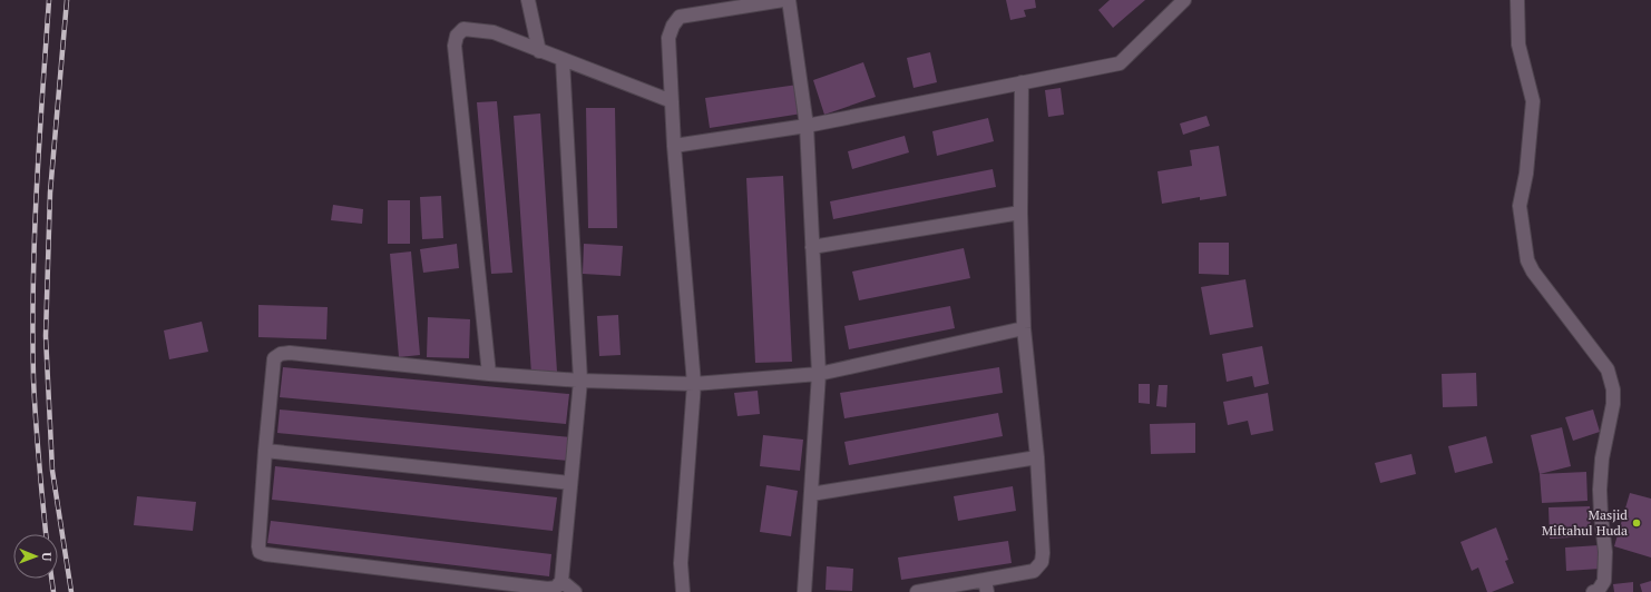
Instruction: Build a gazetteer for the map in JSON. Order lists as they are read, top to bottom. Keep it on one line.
{"places":["Masjid Miftahul Huda"],"north":"right"}
